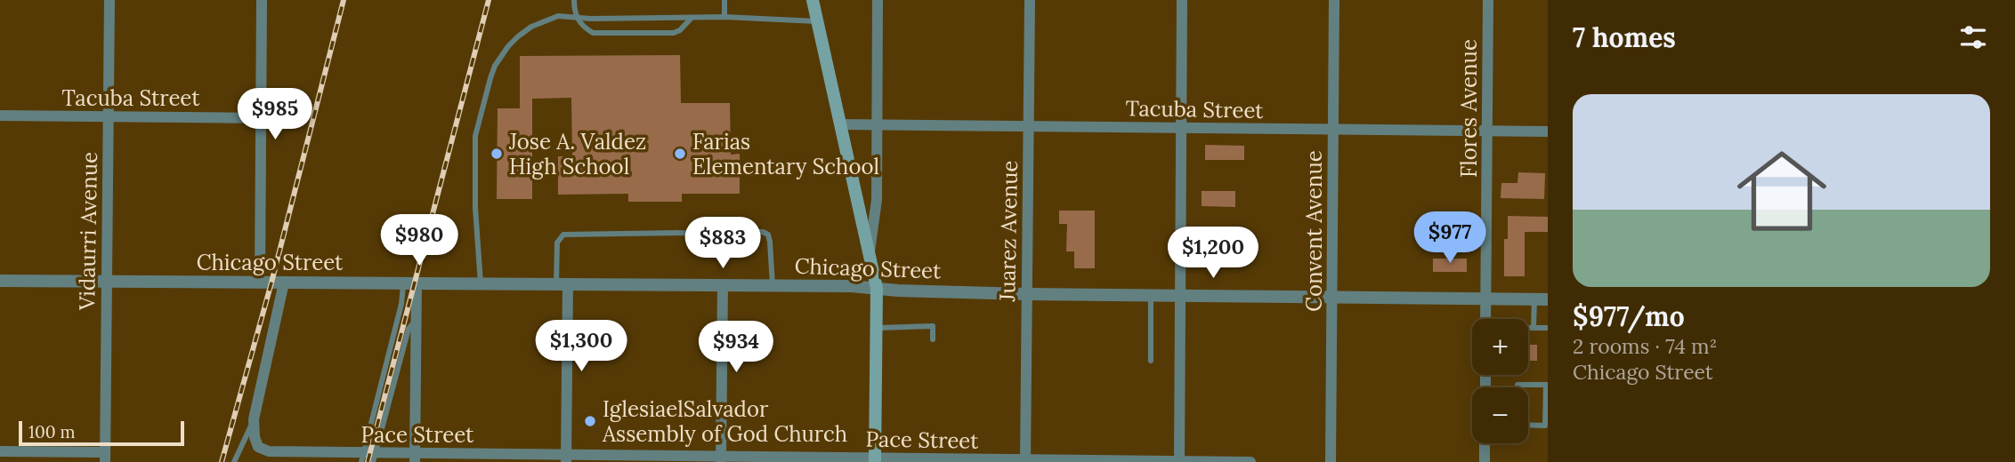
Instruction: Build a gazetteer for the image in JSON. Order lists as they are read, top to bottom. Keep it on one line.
{"streets":{"street":["Tacuba Street","Flores Avenue","Vidaurri Avenue","Juarez Avenue","Convent Avenue","Chicago Street","Pace Street"]},"crossings":[["Tacuba Street","Flores Avenue"],["Tacuba Street","Vidaurri Avenue"],["Tacuba Street","Juarez Avenue"],["Tacuba Street","Convent Avenue"],["Flores Avenue","Chicago Street"],["Vidaurri Avenue","Chicago Street"],["Juarez Avenue","Chicago Street"],["Juarez Avenue","Pace Street"],["Convent Avenue","Chicago Street"]],"places":["Jose A. Valdez High School","Farias Elementary School","IglesiaelSalvador Assembly of God Church"],"scale_bar":"100 m","page":{"heading":"7 homes","list":[{"name":"$977/mo","note":"2 rooms · 74 m² · Chicago Street"}],"price":["$985","$977","$980","$883","$1,200","$1,300","$934"],"map_buttons":["+","−"],"scale":"100 m"}}
